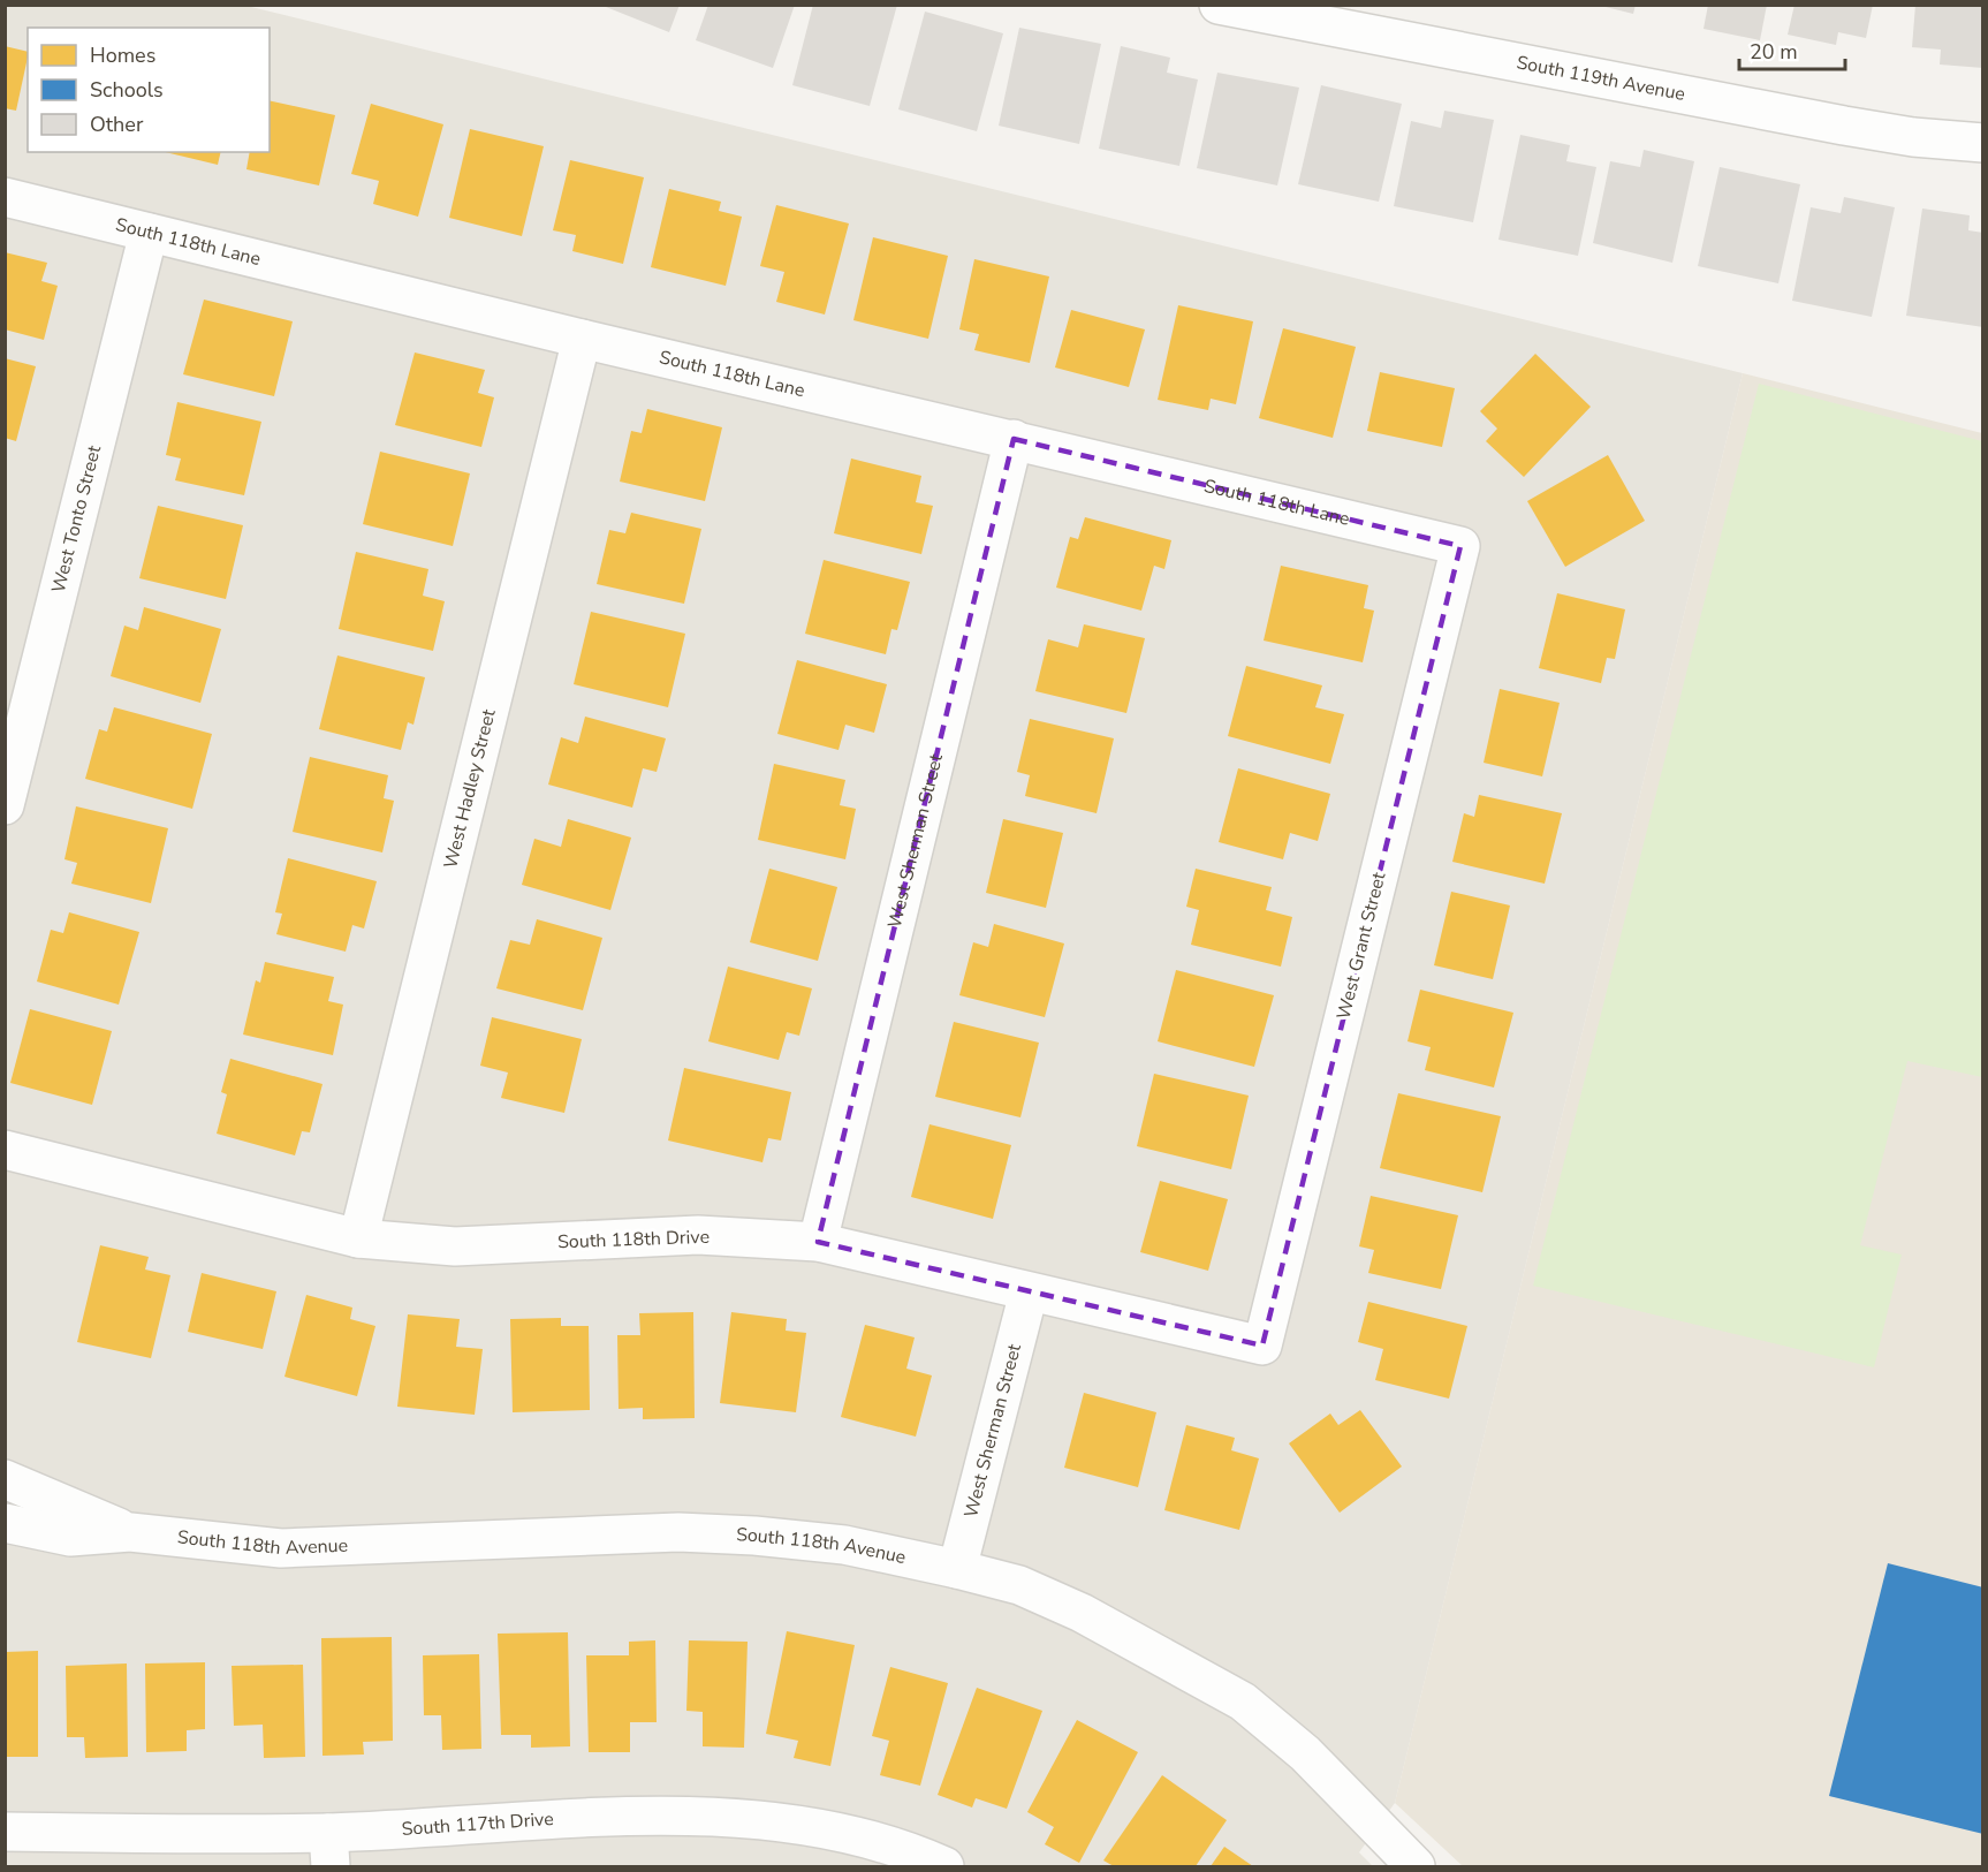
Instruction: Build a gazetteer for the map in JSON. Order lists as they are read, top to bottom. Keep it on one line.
{"streets":{"street":["South 119th Avenue","South 118th Lane","West Tonto Street","West Hadley Street","West Sherman Street","West Grant Street","South 118th Drive","South 118th Avenue","South 117th Drive"]},"crossings":[["South 118th Lane","West Tonto Street"],["South 118th Lane","West Hadley Street"],["South 118th Lane","West Sherman Street"],["South 118th Lane","West Grant Street"],["West Hadley Street","South 118th Drive"],["West Sherman Street","South 118th Drive"],["West Sherman Street","South 118th Avenue"],["West Grant Street","South 118th Drive"]],"legend":["Homes","Schools","Other"],"scale_bar":"20 m"}
